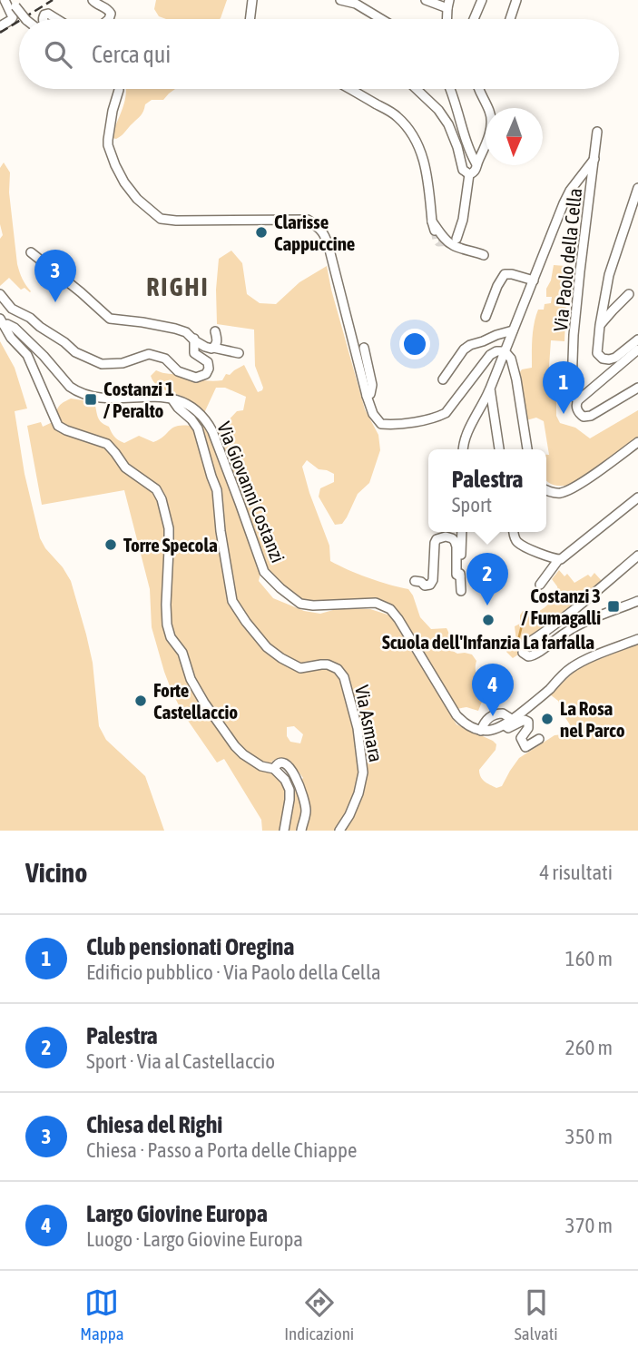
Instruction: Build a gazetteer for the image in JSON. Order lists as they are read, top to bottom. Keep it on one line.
{"streets":{"street":["Via Paolo della Cella","Via Giovanni Costanzi","Via Asmara"]},"crossings":[["Via Giovanni Costanzi","Via Asmara"]],"districts":["RIGHI"],"places":{"other":["Clarisse Cappuccine","Torre Specola","Scuola dell'Infanzia La farfalla","Forte Castellaccio","La Rosa nel Parco"],"transit":["Costanzi 1 / Peralto","Costanzi 3 / Fumagalli"]},"north":"bottom","page":{"search":"Cerca qui","pins":["3","1","2","4"],"popup":["Palestra","Sport"],"heading":["Vicino","4 risultati"],"list":[{"mark":"1","name":"Club pensionati Oregina","note":"Edificio pubblico · Via Paolo della Cella","value":"160 m"},{"mark":"2","name":"Palestra","note":"Sport · Via al Castellaccio","value":"260 m"},{"mark":"3","name":"Chiesa del Righi","note":"Chiesa · Passo a Porta delle Chiappe","value":"350 m"},{"mark":"4","name":"Largo Giovine Europa","note":"Luogo · Largo Giovine Europa","value":"370 m"}],"nav":["Mappa","Indicazioni","Salvati"]}}
